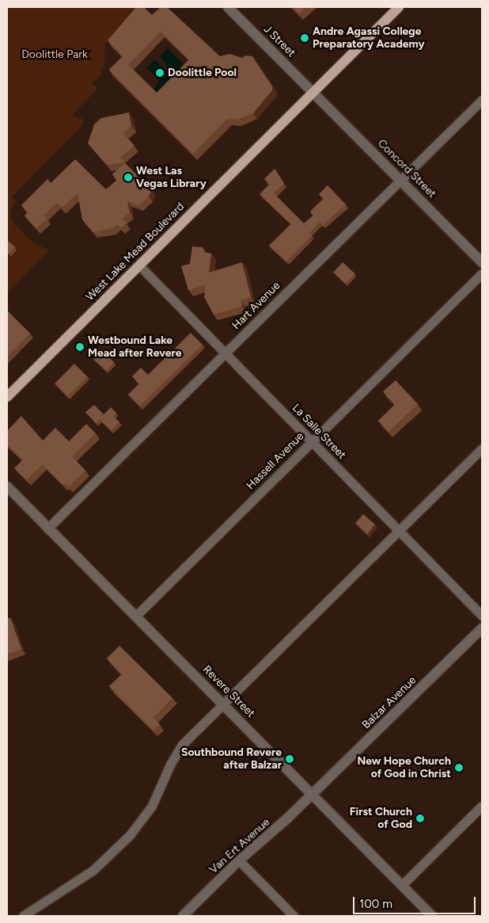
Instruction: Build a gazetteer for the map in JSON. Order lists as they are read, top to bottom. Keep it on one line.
{"streets":{"main road":["West Lake Mead Boulevard"],"street":["J Street","Concord Street","Hart Avenue","La Salle Street","Hassell Avenue","Revere Street","Balzar Avenue","Van Ert Avenue"]},"crossings":[["J Street","Concord Street"],["J Street","West Lake Mead Boulevard"],["Concord Street","West Lake Mead Boulevard"],["Concord Street","Hart Avenue"],["West Lake Mead Boulevard","La Salle Street"],["Hart Avenue","La Salle Street"],["Hart Avenue","Revere Street"],["La Salle Street","Hassell Avenue"],["Hassell Avenue","Revere Street"],["Revere Street","Balzar Avenue"],["Revere Street","Van Ert Avenue"],["Balzar Avenue","Van Ert Avenue"]],"parks":["Doolittle Park"],"places":["Andre Agassi College Preparatory Academy","Doolittle Pool","West Las Vegas Library","Westbound Lake Mead after Revere","Southbound Revere after Balzar","New Hope Church of God in Christ","First Church of God"],"scale_bar":"100 m"}
